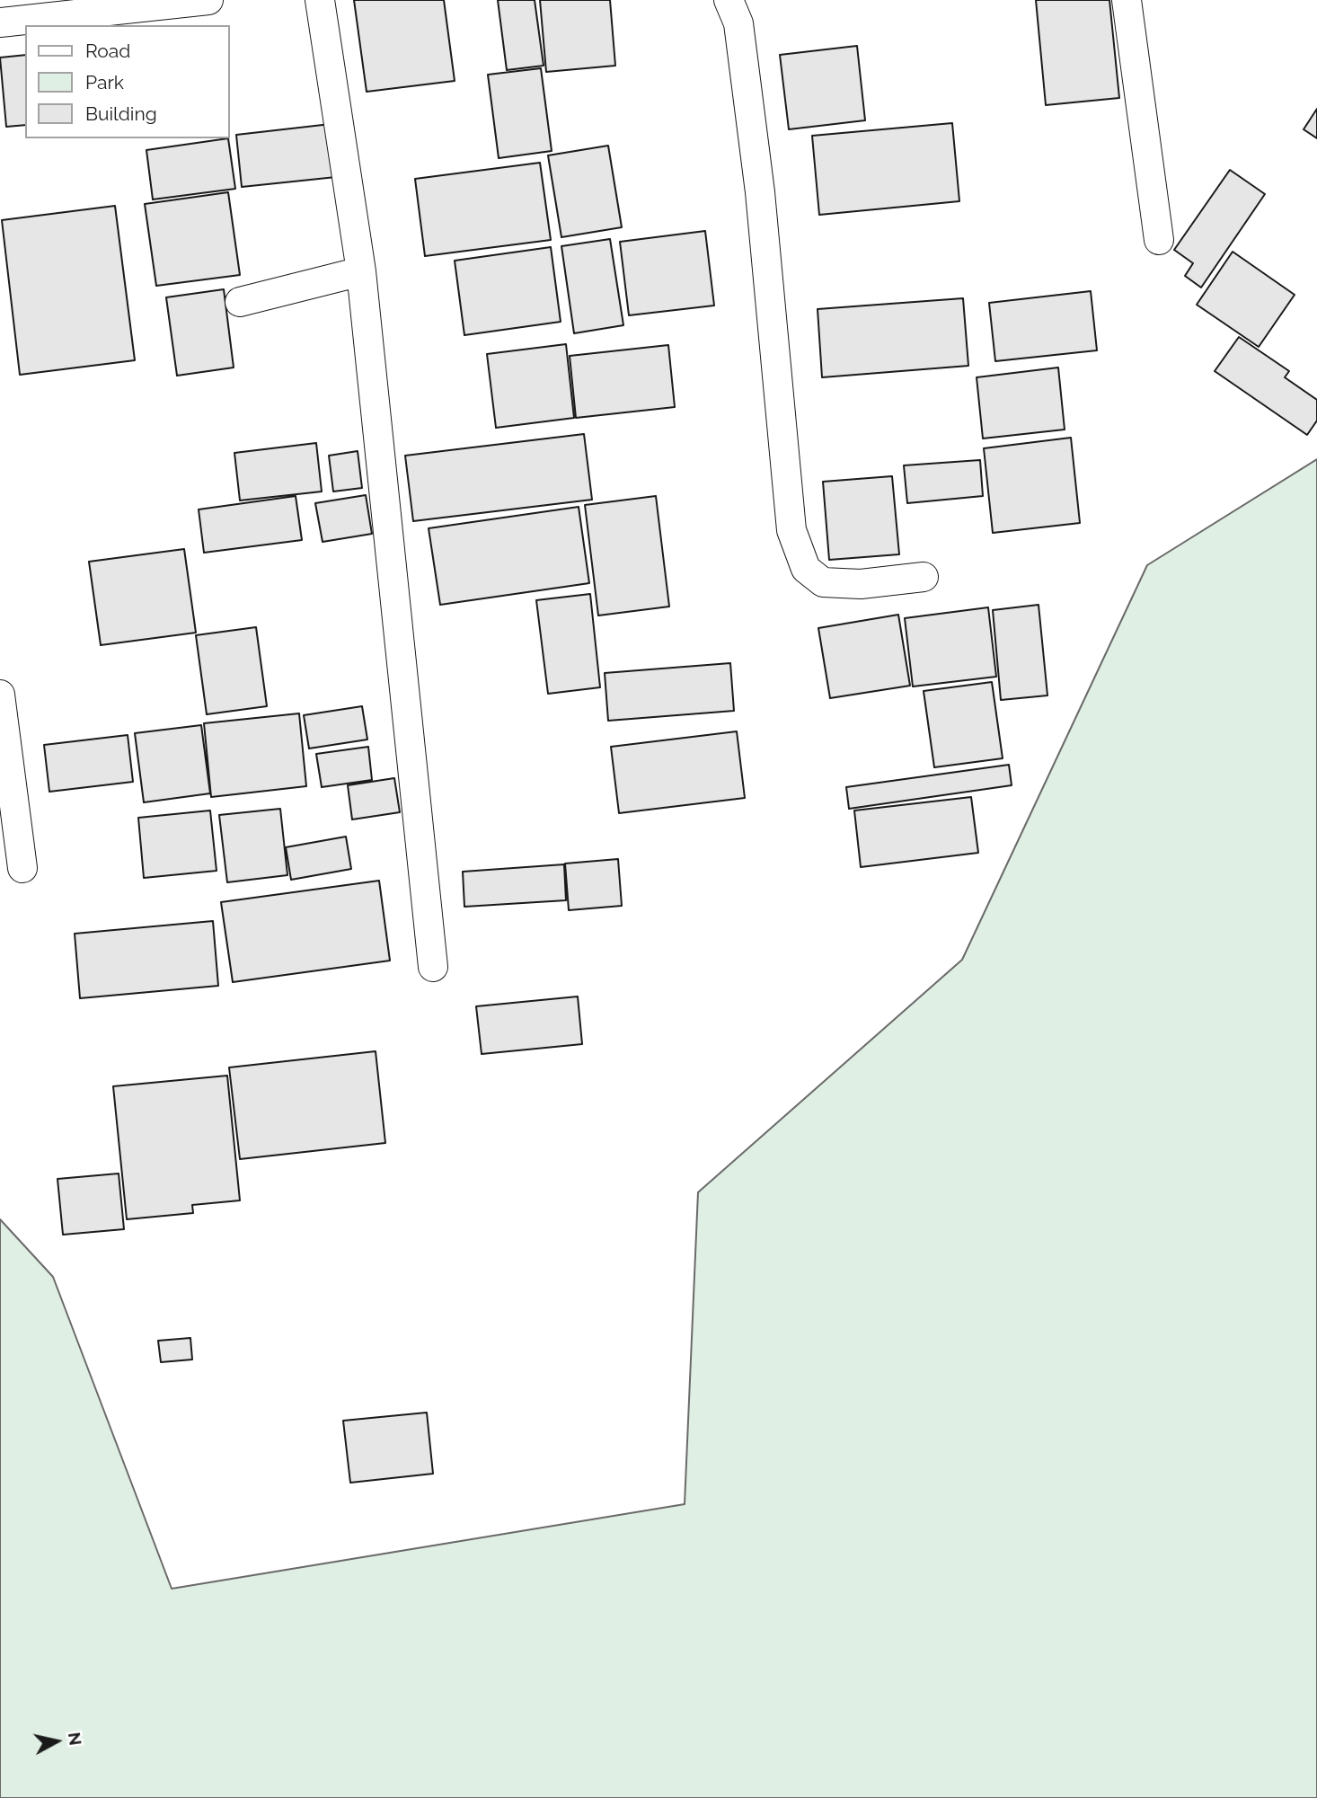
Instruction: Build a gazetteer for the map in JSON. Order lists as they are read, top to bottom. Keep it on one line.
{"legend":["Road","Park","Building"],"north":"right"}
